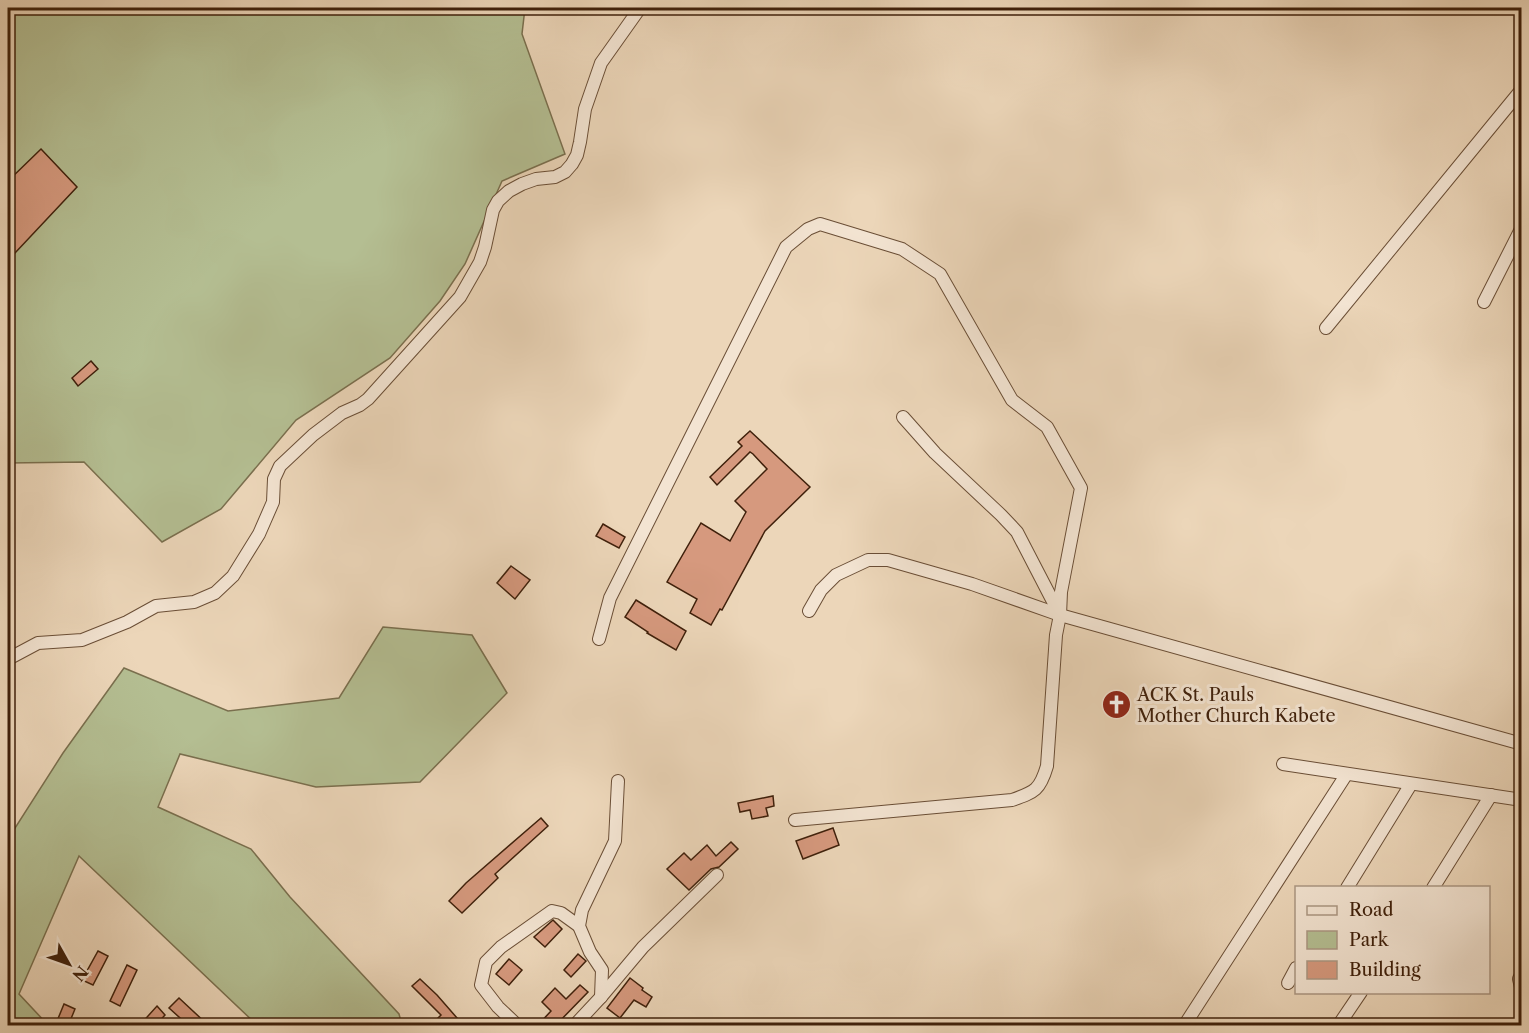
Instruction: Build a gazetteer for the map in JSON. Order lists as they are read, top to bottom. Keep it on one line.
{"places":{"church":["ACK St. Pauls Mother Church Kabete"]},"legend":["Road","Park","Building"],"north":"bottom right"}
